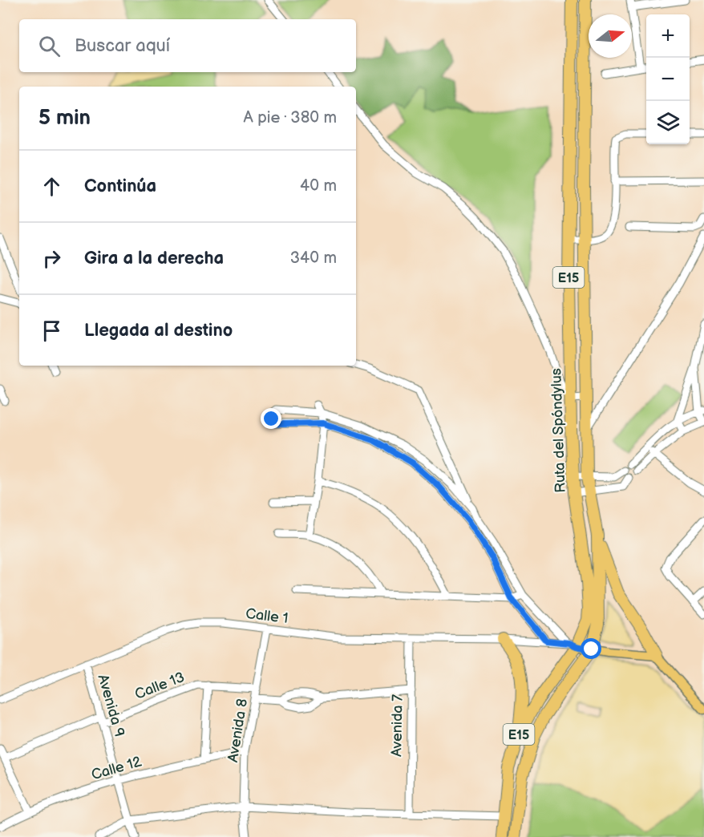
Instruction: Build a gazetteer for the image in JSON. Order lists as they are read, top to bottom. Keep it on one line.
{"streets":{"highway":["E15","Ruta del Spóndylus"],"street":["Calle 1","Calle 13","Avenida 9","Avenida 7","Avenida 8","Calle 12"]},"crossings":[["Ruta del Spóndylus","Calle 1"],["Calle 1","Avenida 9"],["Calle 1","Avenida 7"],["Calle 1","Avenida 8"],["Calle 13","Avenida 9"],["Calle 13","Avenida 8"],["Avenida 9","Calle 12"],["Avenida 8","Calle 12"]],"north":"right","page":{"map_buttons":["+","−"],"search":"Buscar aquí","heading":["5 min","A pie · 380 m"],"list":[["Continúa","40 m"],["Gira a la derecha","340 m"],"Llegada al destino"]}}
